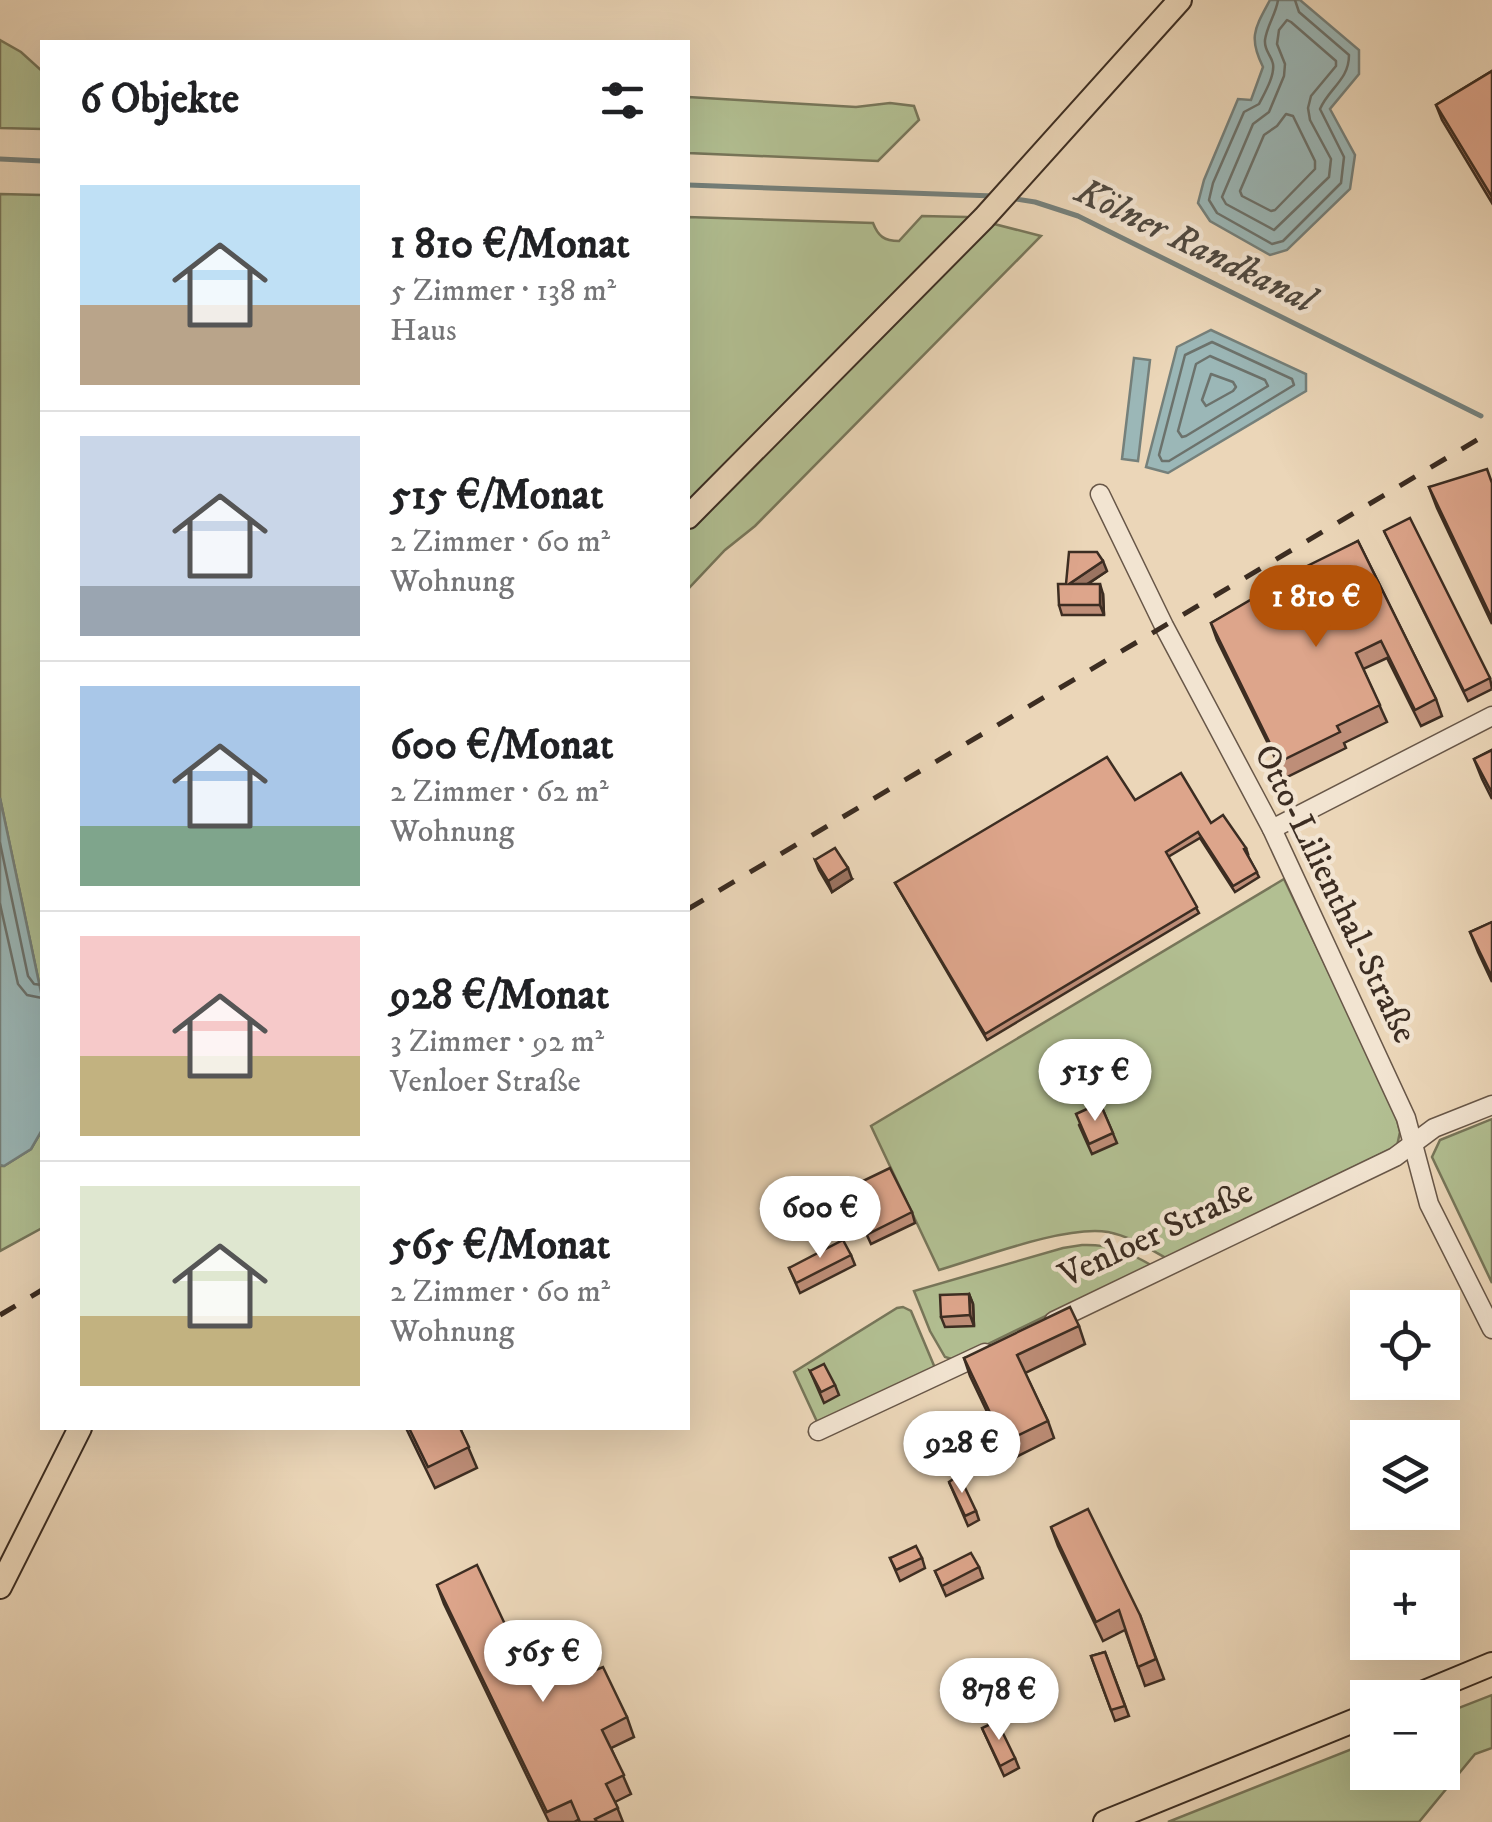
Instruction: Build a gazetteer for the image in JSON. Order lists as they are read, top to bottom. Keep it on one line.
{"streets":{"street":["Otto-Lilienthal-Straße","Venloer Straße"]},"crossings":[["Otto-Lilienthal-Straße","Venloer Straße"]],"water":["Kölner Randkanal"],"page":{"heading":"6 Objekte","list":[{"name":"1 810 €/Monat","note":"5 Zimmer · 138 m² · Haus"},{"name":"515 €/Monat","note":"2 Zimmer · 60 m² · Wohnung"},{"name":"600 €/Monat","note":"2 Zimmer · 62 m² · Wohnung"},{"name":"928 €/Monat","note":"3 Zimmer · 92 m² · Venloer Straße"},{"name":"565 €/Monat","note":"2 Zimmer · 60 m² · Wohnung"}],"price":["1 810 €","515 €","600 €","928 €","565 €","878 €"],"map_buttons":["+","−"]}}
